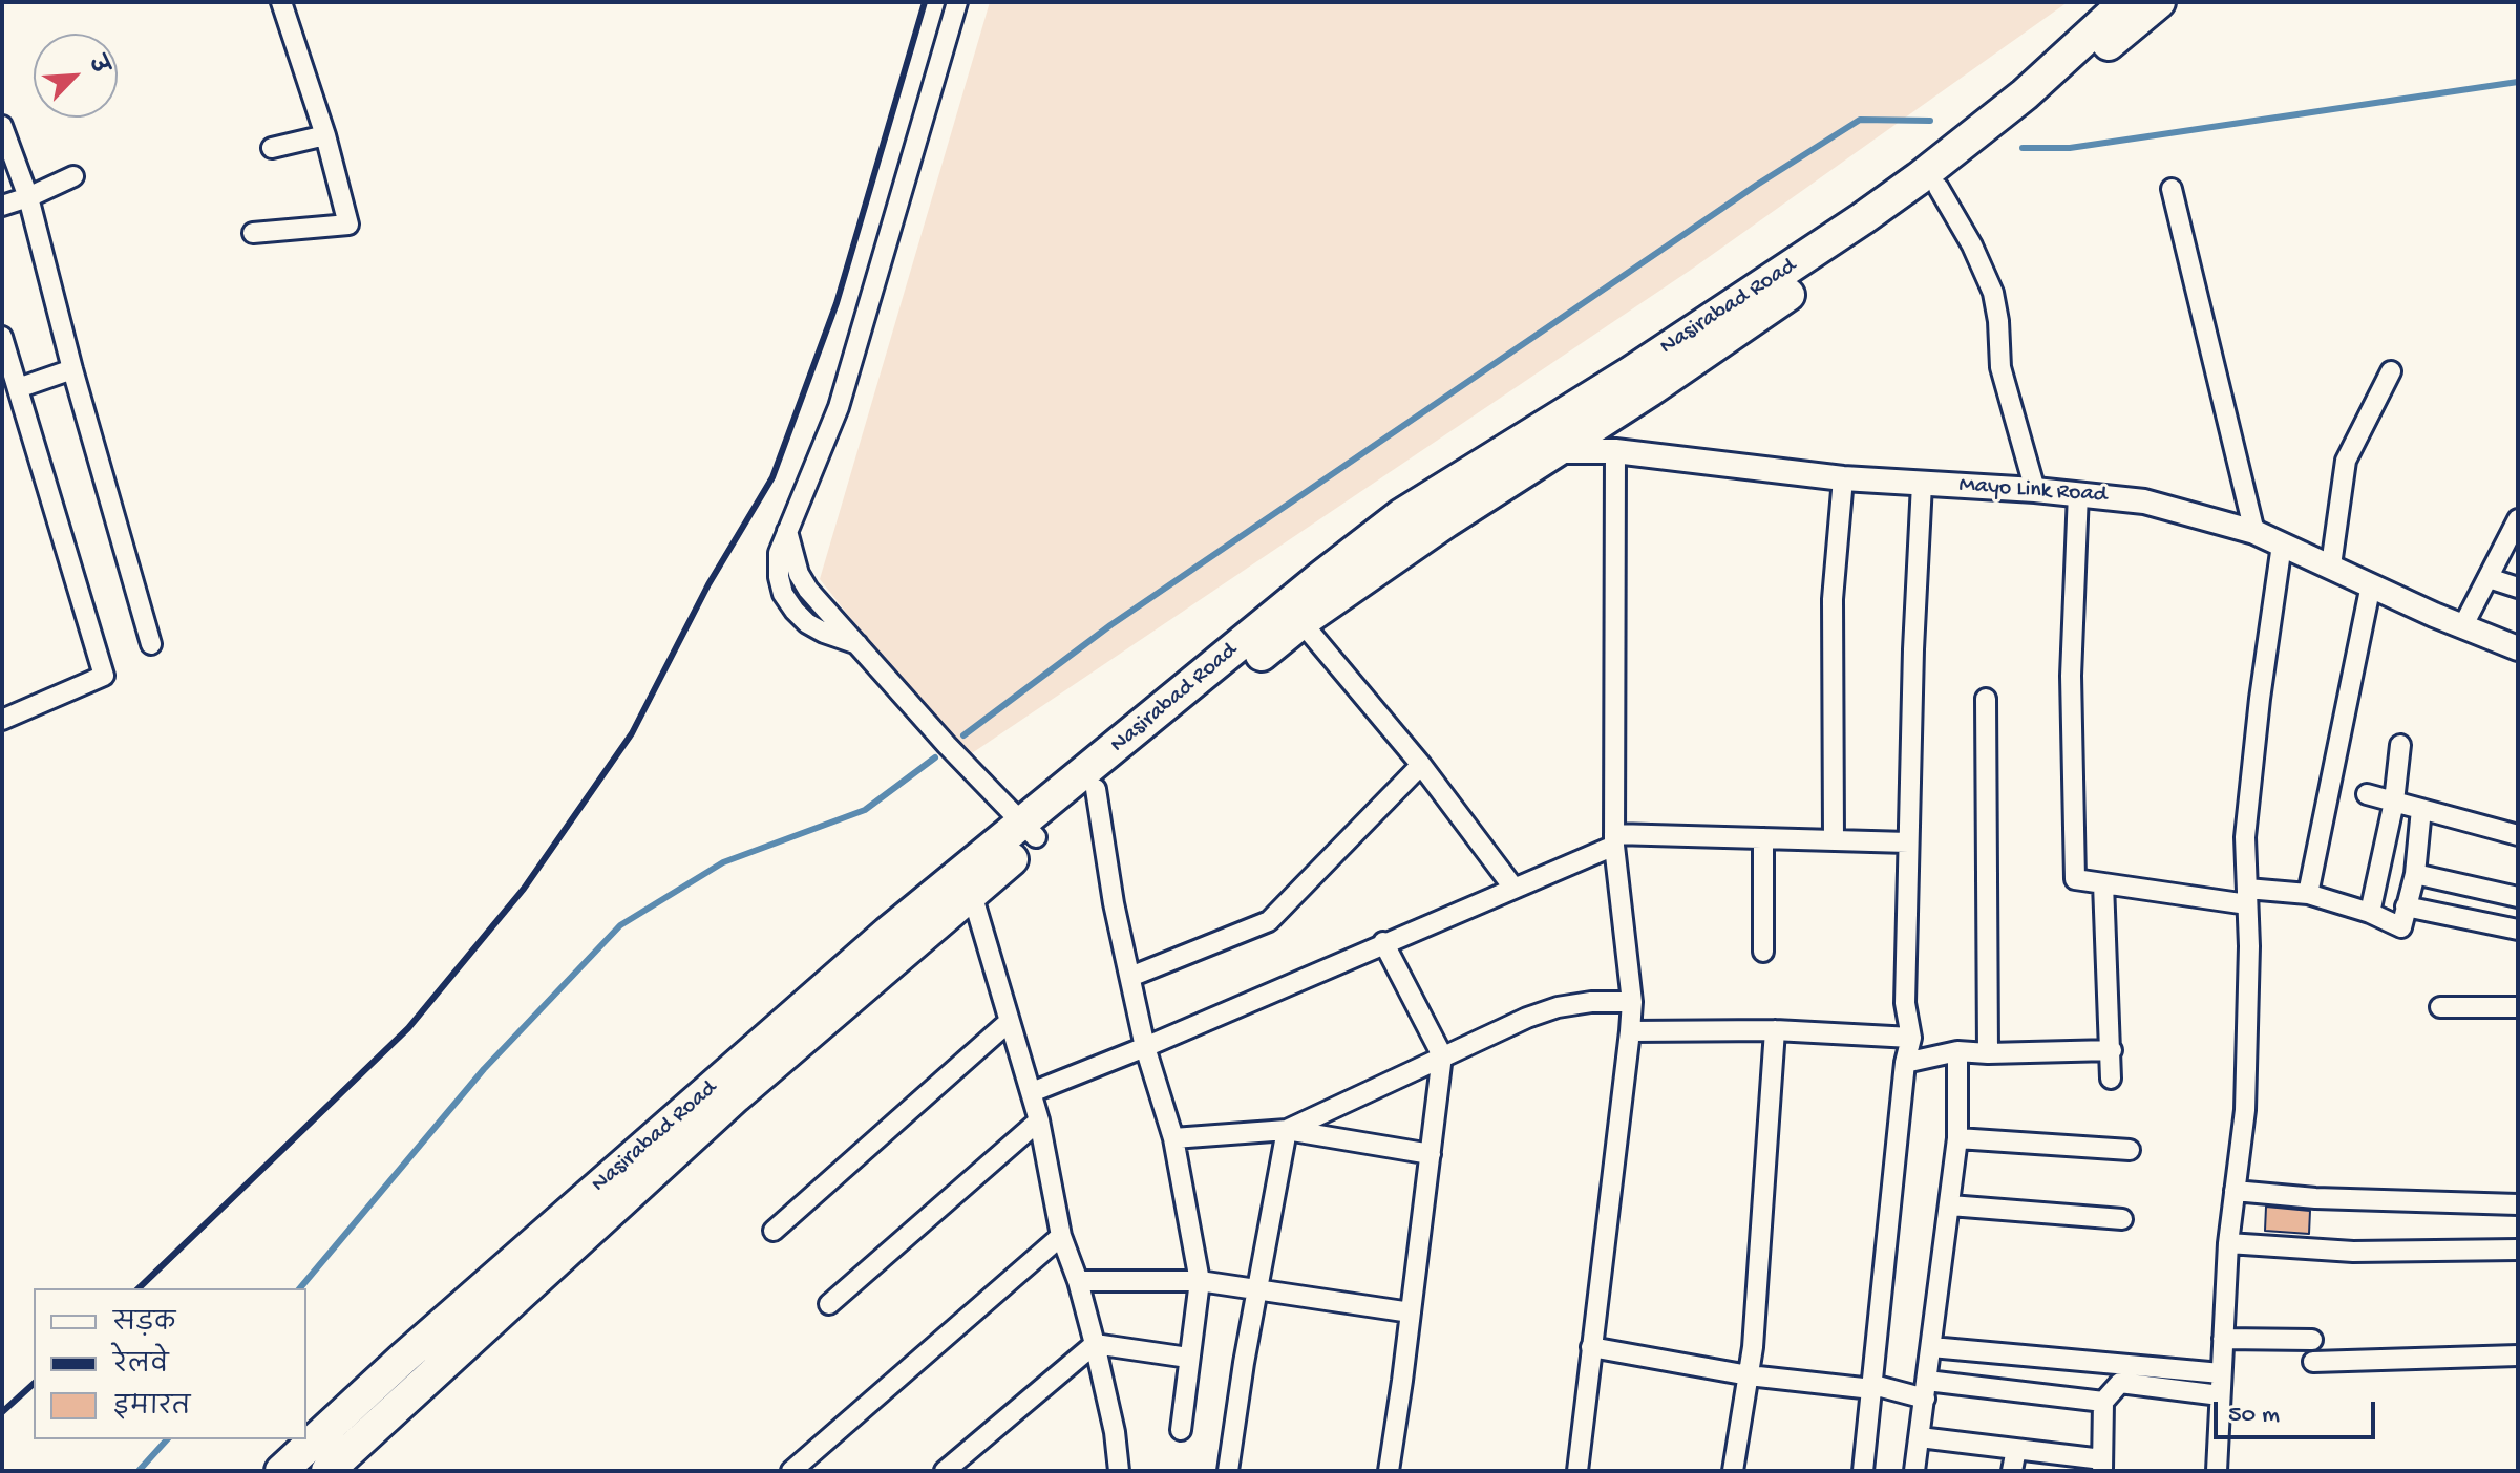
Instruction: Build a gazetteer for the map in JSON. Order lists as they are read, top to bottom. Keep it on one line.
{"streets":{"highway":["Nasirabad Road"],"street":["Mayo Link Road"]},"crossings":[["Nasirabad Road","Mayo Link Road"]],"legend":["सड़क","रेलवे","इमारत"],"scale_bar":"50 m","north":"top right"}
